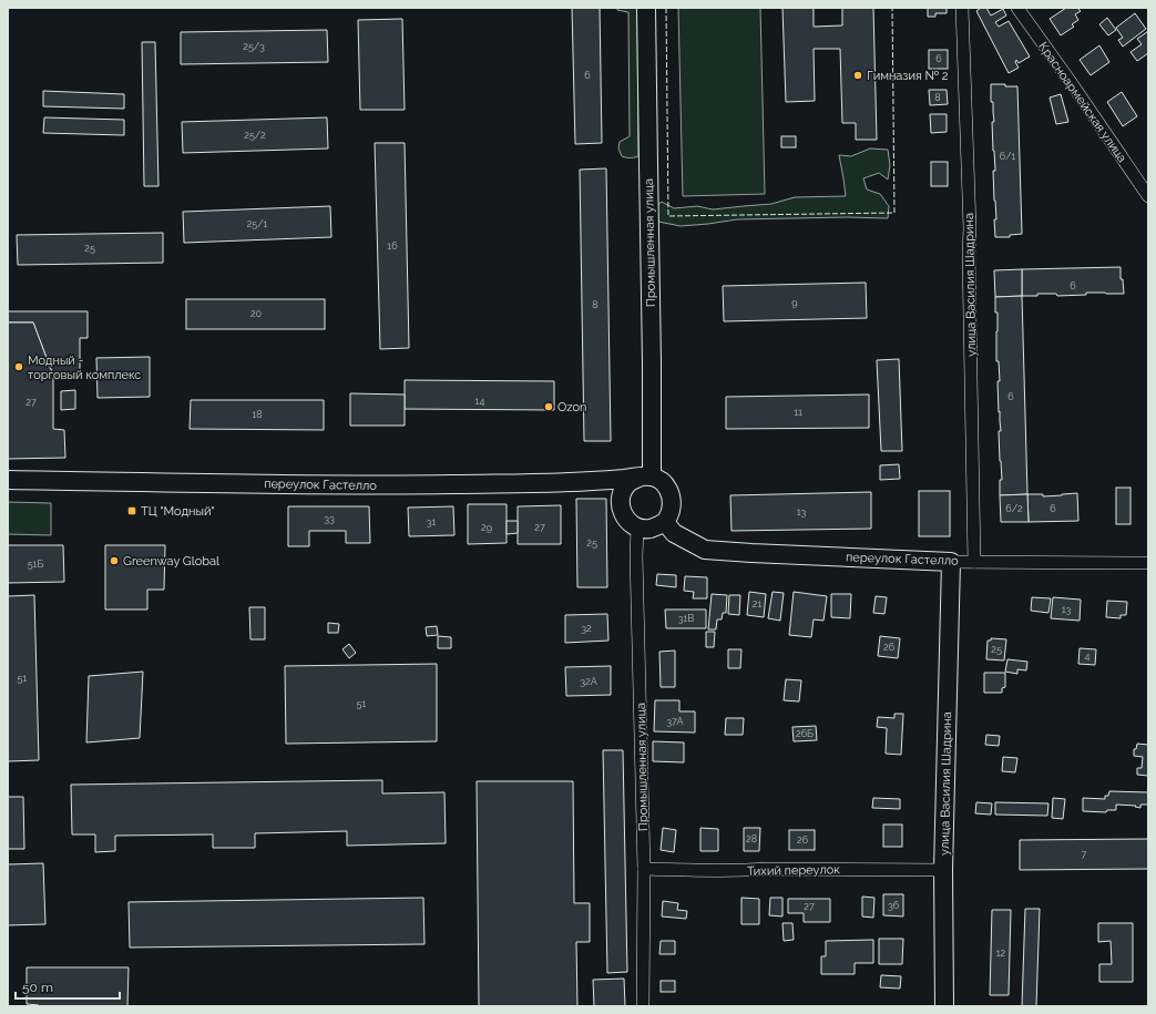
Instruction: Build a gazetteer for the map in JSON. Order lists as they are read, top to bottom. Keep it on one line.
{"streets":{"street":["Красноармейская улица","Промышленная улица","улица Василия Шадрина","переулок Гастелло","Тихий переулок"]},"crossings":[["Промышленная улица","переулок Гастелло"],["Промышленная улица","Тихий переулок"],["улица Василия Шадрина","переулок Гастелло"],["улица Василия Шадрина","Тихий переулок"]],"places":{"other":["Гимназия № 2","Модный - торговый комплекс","Ozon","Greenway Global"],"transit":["ТЦ \"Модный\""]},"house_numbers":["25/3","6","6","8","25/2","6/1","25/1","16","25","6","9","8","20","6","14","27","11","18","6/2","6","13","33","31","29","27","25","51Б","21","13","31В","32","26","25","4","51","32А","51","37А","26Б","28","26","7","36","27","12"],"scale_bar":"50 m"}
